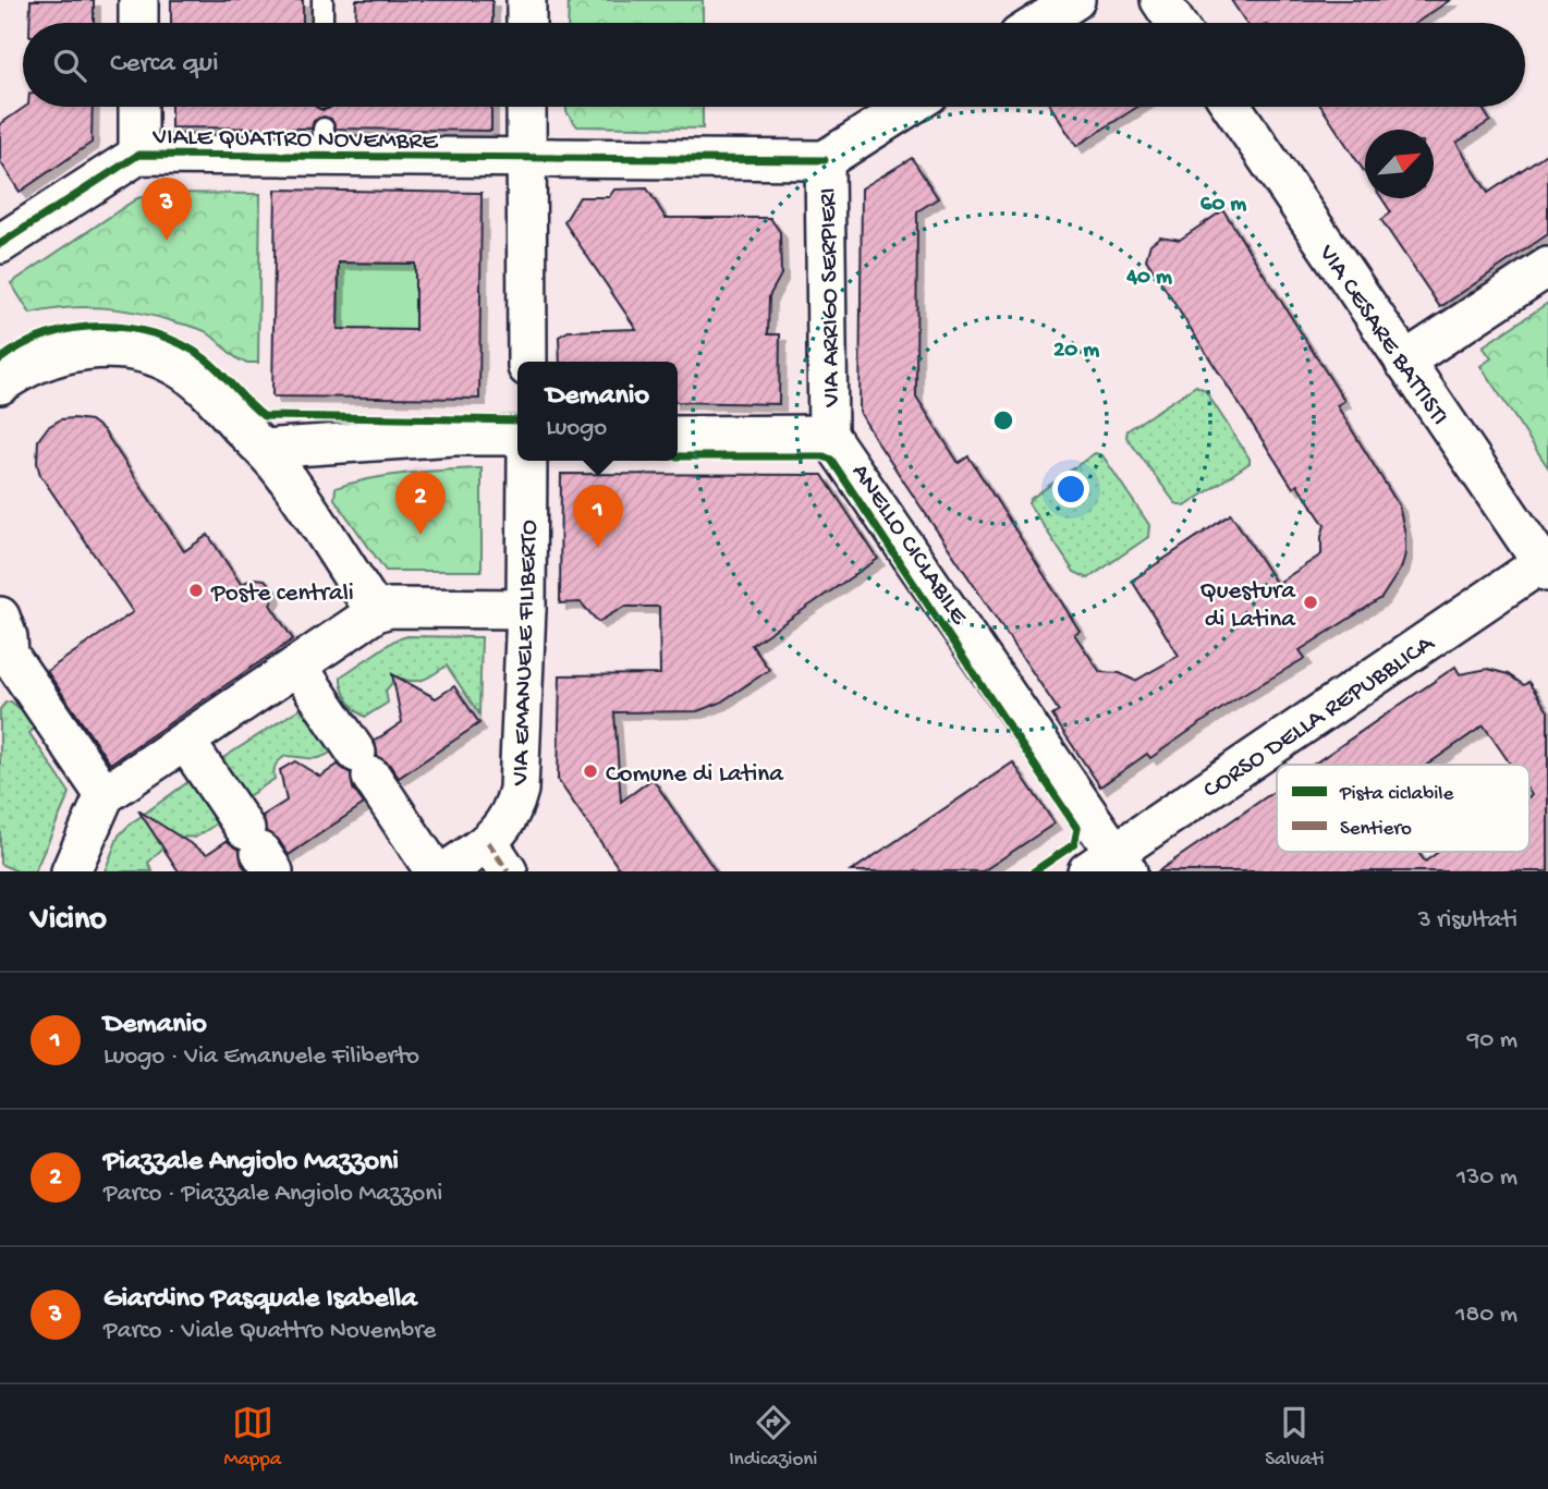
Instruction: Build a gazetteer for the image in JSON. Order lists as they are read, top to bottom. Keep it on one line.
{"streets":{"street":["VIALE QUATTRO NOVEMBRE","VIA ARRIGO SERPIERI","VIA CESARE BATTISTI","VIA EMANUELE FILIBERTO","CORSO DELLA REPUBBLICA"],"cycle path":["ANELLO CICLABILE"]},"crossings":[["VIALE QUATTRO NOVEMBRE","VIA ARRIGO SERPIERI"],["VIA CESARE BATTISTI","CORSO DELLA REPUBBLICA"]],"places":["Poste centrali","Questura di Latina","Comune di Latina"],"legend":["Pista ciclabile","Sentiero"],"north":"top right","page":{"search":"Cerca qui","pins":["3","2","1"],"popup":["Demanio","Luogo"],"heading":["Vicino","3 risultati"],"list":[{"mark":"1","name":"Demanio","note":"Luogo · Via Emanuele Filiberto","value":"90 m"},{"mark":"2","name":"Piazzale Angiolo Mazzoni","note":"Parco · Piazzale Angiolo Mazzoni","value":"130 m"},{"mark":"3","name":"Giardino Pasquale Isabella","note":"Parco · Viale Quattro Novembre","value":"180 m"}],"nav":["Mappa","Indicazioni","Salvati"]},"rings":["60 m","40 m","20 m"]}
